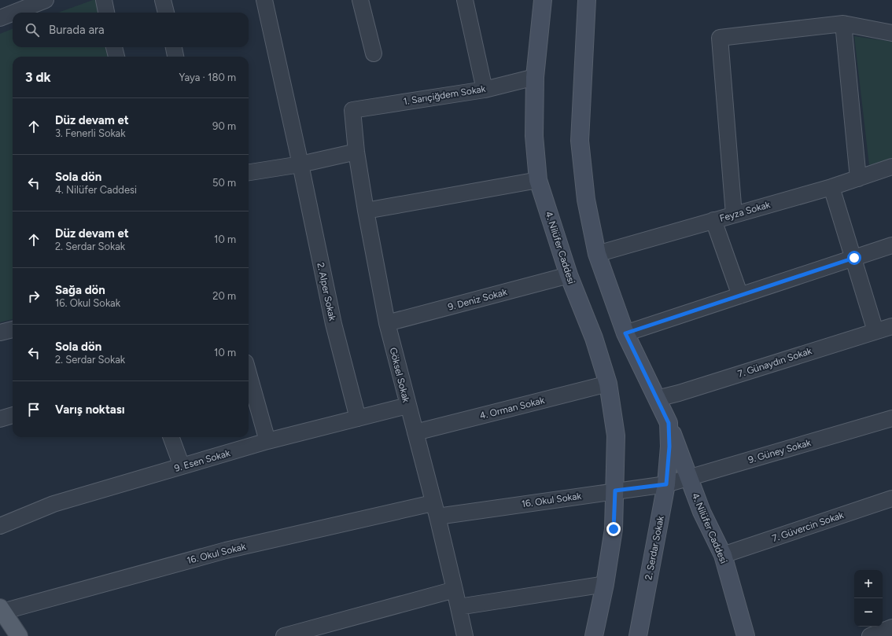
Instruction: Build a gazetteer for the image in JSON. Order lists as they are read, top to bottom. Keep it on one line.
{"streets":{"main road":["4. Nilüfer Caddesi","2. Serdar Sokak"],"street":["1. Sarıçiğdem Sokak","Feyza Sokak","2. Alper Sokak","9. Deniz Sokak","7. Günaydın Sokak","Göksel Sokak","4. Orman Sokak","9. Güney Sokak","9. Esen Sokak","16. Okul Sokak","7. Güvercin Sokak"]},"crossings":[["1. Sarıçiğdem Sokak","4. Nilüfer Caddesi"],["1. Sarıçiğdem Sokak","Göksel Sokak"],["Feyza Sokak","4. Nilüfer Caddesi"],["4. Nilüfer Caddesi","9. Deniz Sokak"],["4. Nilüfer Caddesi","7. Günaydın Sokak"],["4. Nilüfer Caddesi","4. Orman Sokak"],["4. Nilüfer Caddesi","9. Güney Sokak"],["4. Nilüfer Caddesi","16. Okul Sokak"],["4. Nilüfer Caddesi","7. Güvercin Sokak"],["4. Nilüfer Caddesi","2. Serdar Sokak"],["2. Alper Sokak","9. Esen Sokak"],["9. Deniz Sokak","Göksel Sokak"],["Göksel Sokak","4. Orman Sokak"],["Göksel Sokak","9. Esen Sokak"],["Göksel Sokak","16. Okul Sokak"],["9. Güney Sokak","16. Okul Sokak"],["9. Güney Sokak","2. Serdar Sokak"],["16. Okul Sokak","2. Serdar Sokak"]],"page":{"search":"Burada ara","heading":["3 dk","Yaya · 180 m"],"list":[["Düz devam et","3. Fenerli Sokak","90 m"],["Sola dön","4. Nilüfer Caddesi","50 m"],["Düz devam et","2. Serdar Sokak","10 m"],["Sağa dön","16. Okul Sokak","20 m"],["Sola dön","2. Serdar Sokak","10 m"],"Varış noktası"],"map_buttons":["+","−"]}}
